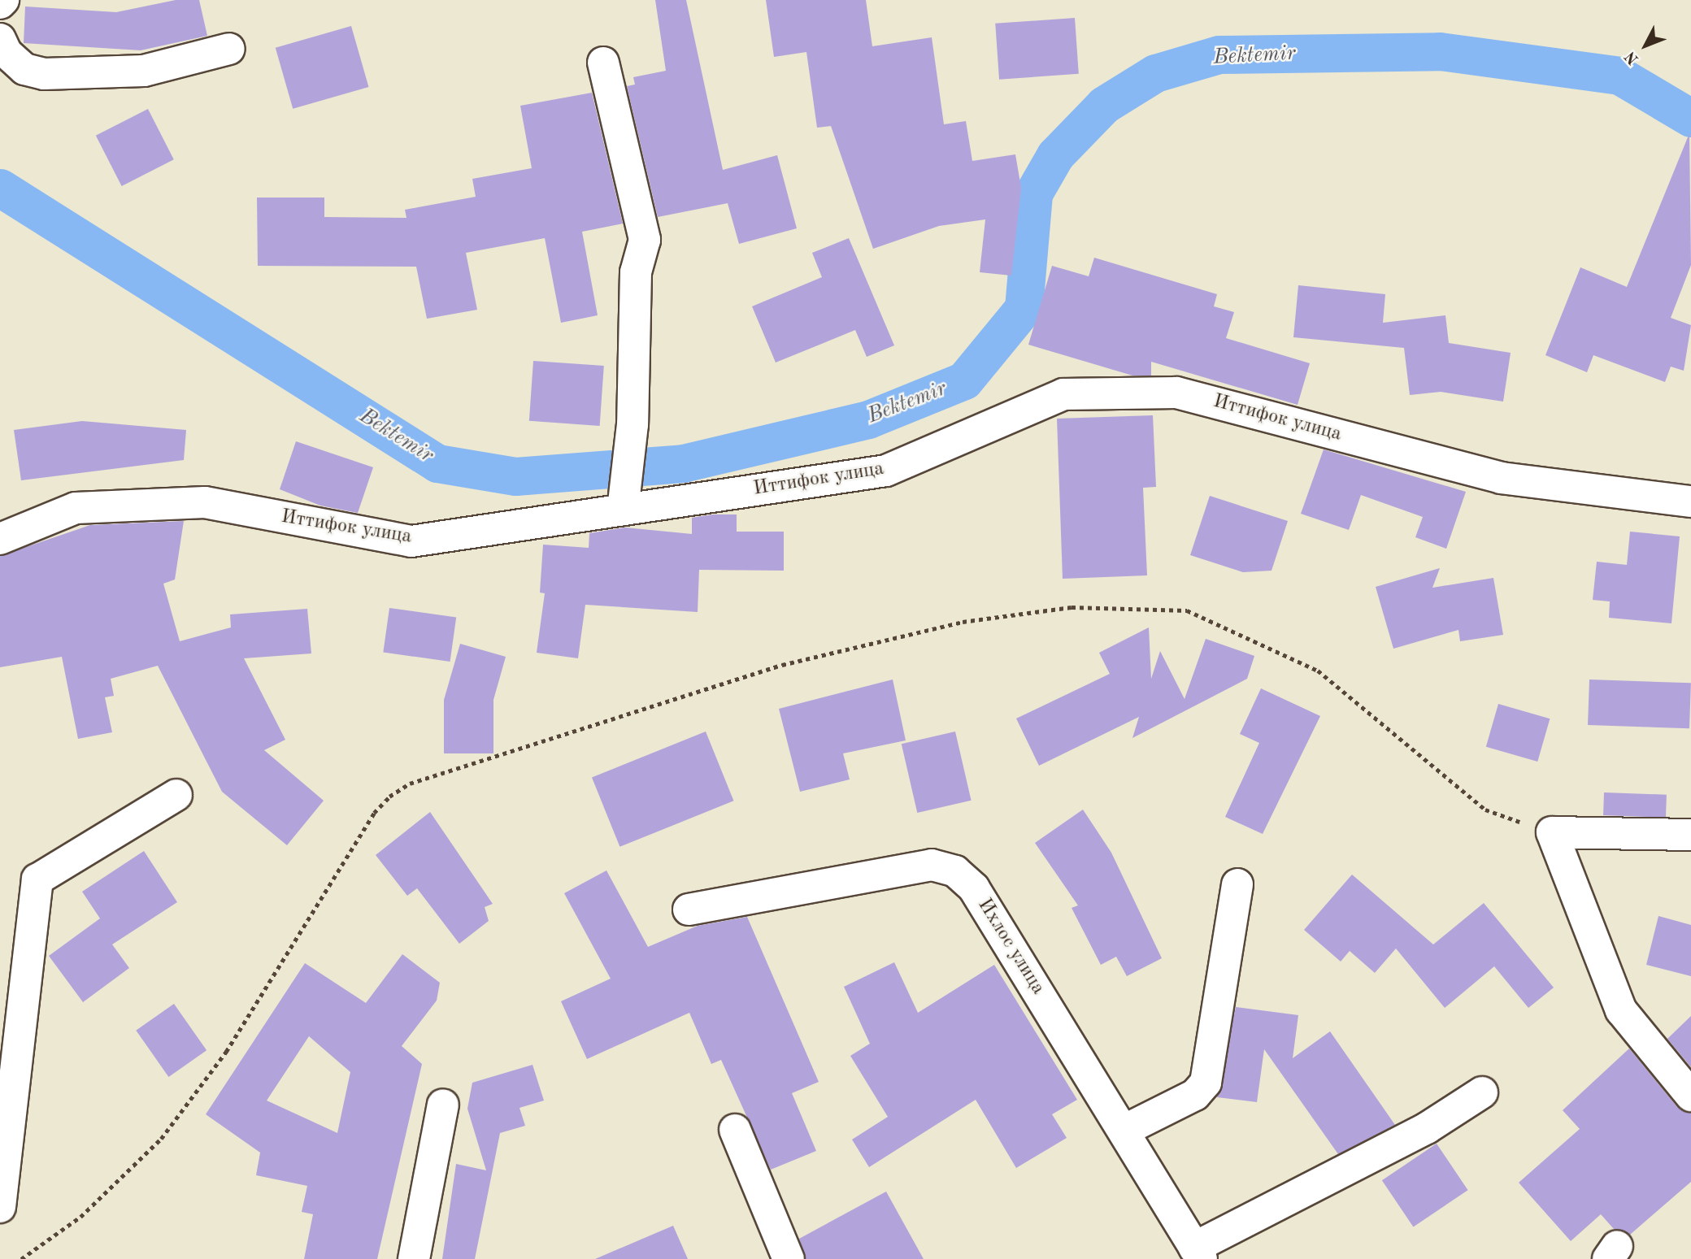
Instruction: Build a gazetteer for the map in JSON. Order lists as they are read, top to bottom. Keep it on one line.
{"streets":{"street":["Иттифок улица","Ихлос улица"]},"water":["Bektemir"],"north":"bottom left"}
